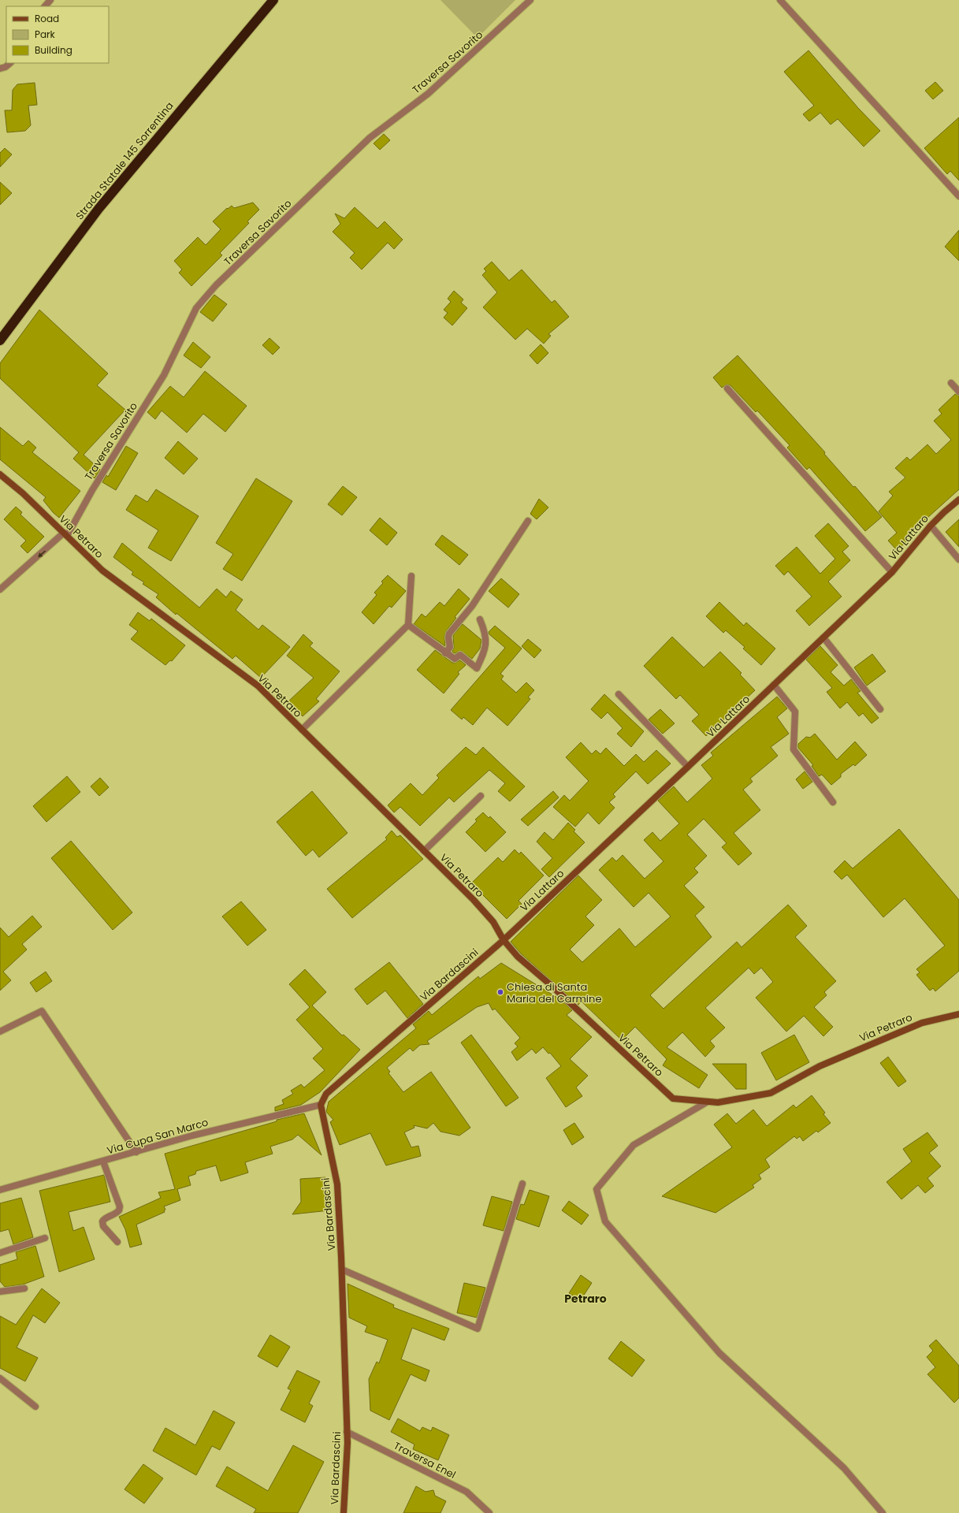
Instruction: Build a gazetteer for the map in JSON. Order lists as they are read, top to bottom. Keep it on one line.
{"streets":{"highway":["Strada Statale 145 Sorrentina"],"street":["Traversa Savorito","Via Petraro","Via Lattaro","Via Bardascini","Via Cupa San Marco","Traversa Enel"]},"crossings":[["Traversa Savorito","Via Petraro"],["Via Petraro","Via Lattaro"],["Via Petraro","Via Bardascini"],["Via Lattaro","Via Bardascini"],["Via Bardascini","Via Cupa San Marco"],["Via Bardascini","Traversa Enel"]],"districts":["Petraro"],"places":["Chiesa di Santa Maria del Carmine"],"legend":["Road","Park","Building"]}
